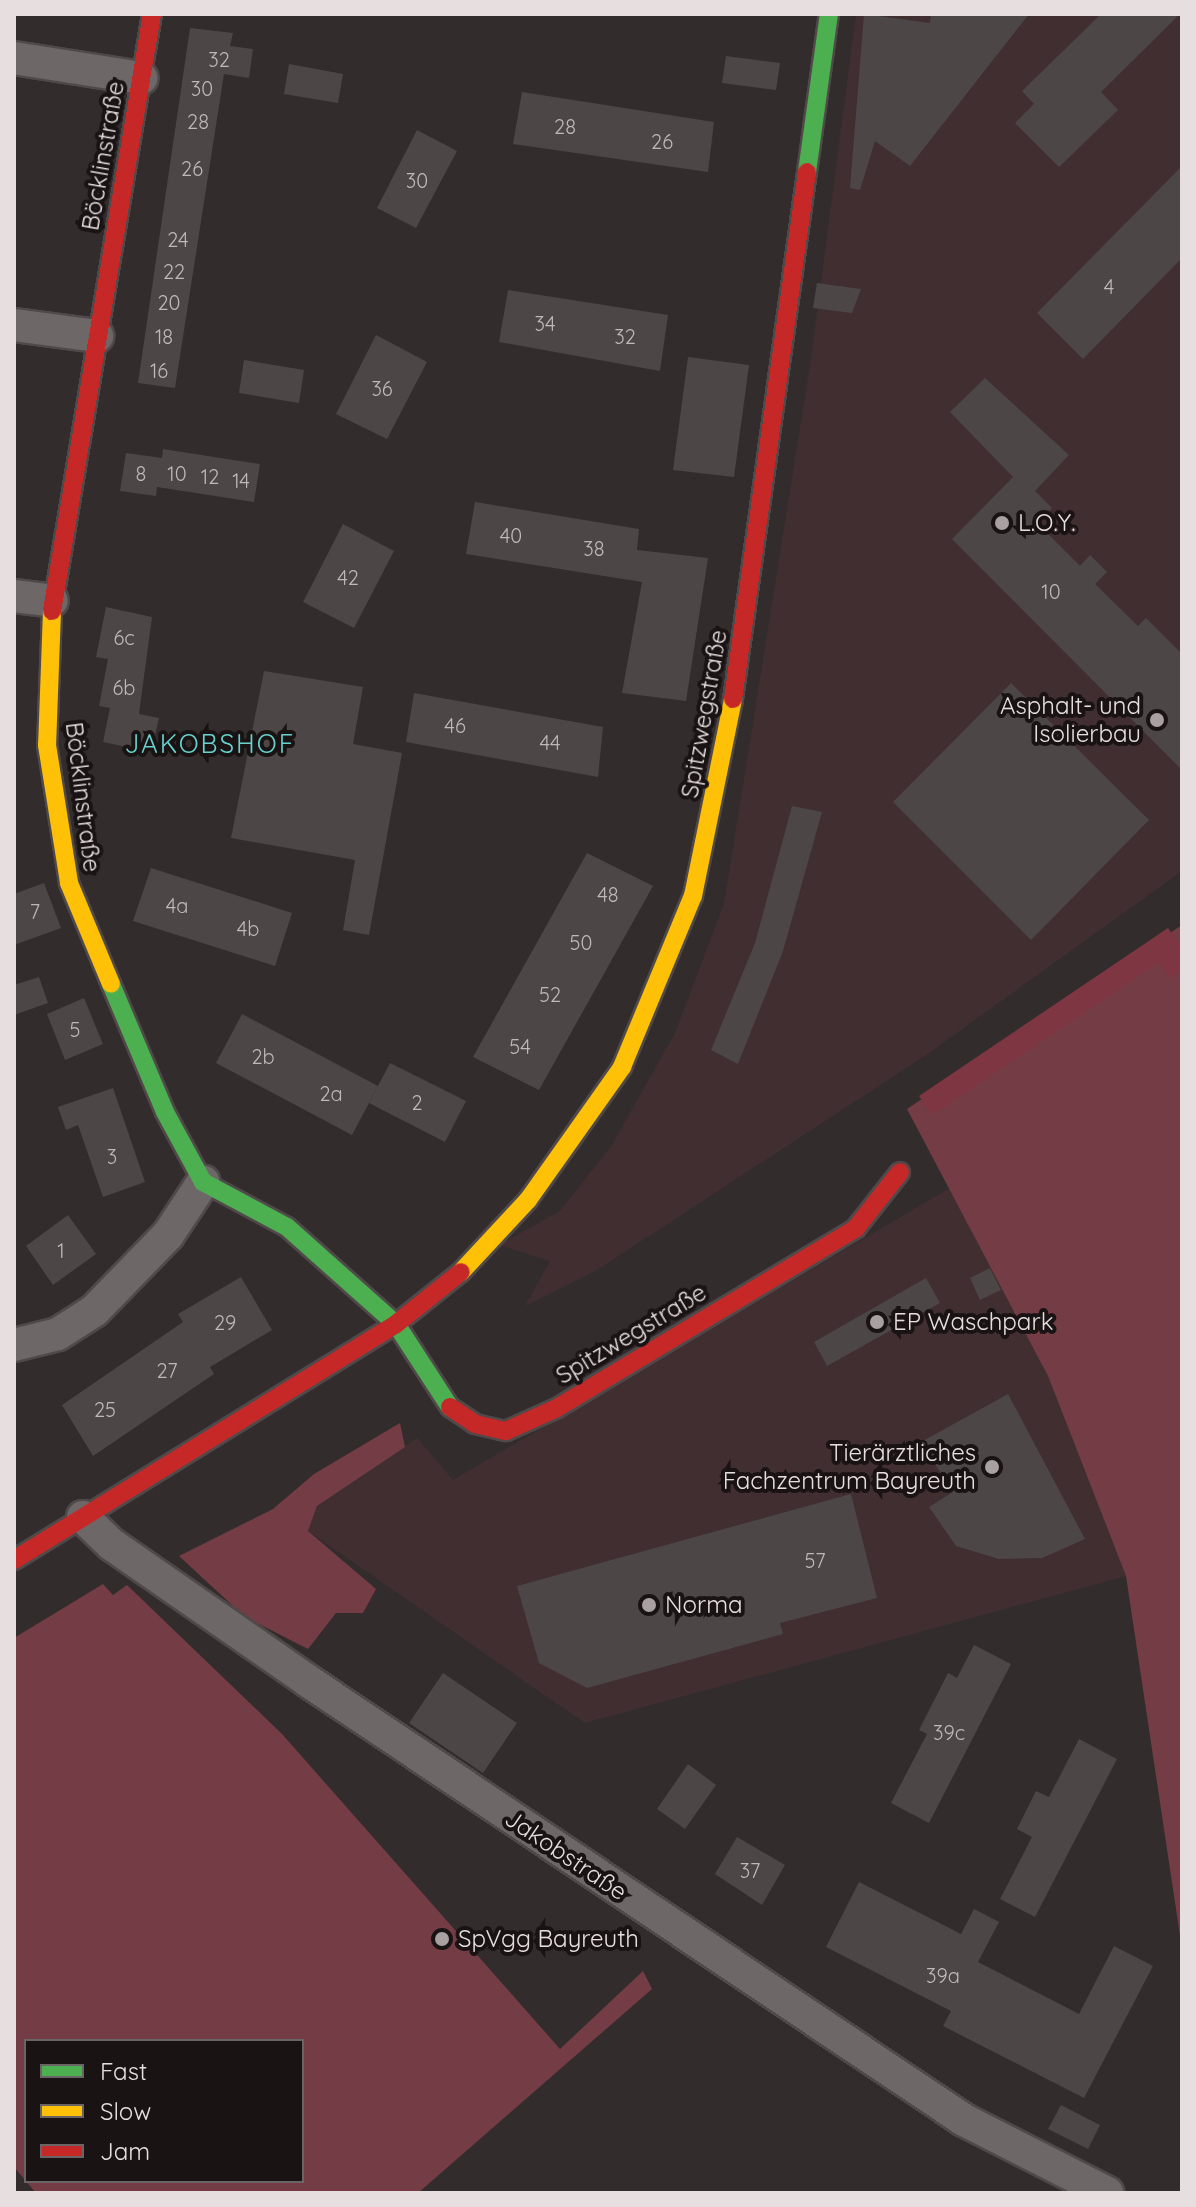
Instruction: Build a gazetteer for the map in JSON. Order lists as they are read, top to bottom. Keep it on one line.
{"streets":{"street":["Böcklinstraße","Spitzwegstraße","Jakobstraße"]},"crossings":[["Spitzwegstraße","Jakobstraße"]],"districts":["JAKOBSHOF"],"places":["L.O.Y.","Asphalt- und Isolierbau","EP Waschpark","Tierärztliches Fachzentrum Bayreuth","Norma","SpVgg Bayreuth"],"house_numbers":["32","30","28","28","26","26","30","24","22","4","20","34","18","32","16","36","8","10","12","14","40","38","42","10","6c","6b","46","44","48","4a","7","4b","50","52","5","54","2b","2a","2","3","1","29","27","25","57","39c","37","39a"],"legend":["Fast","Slow","Jam"]}
